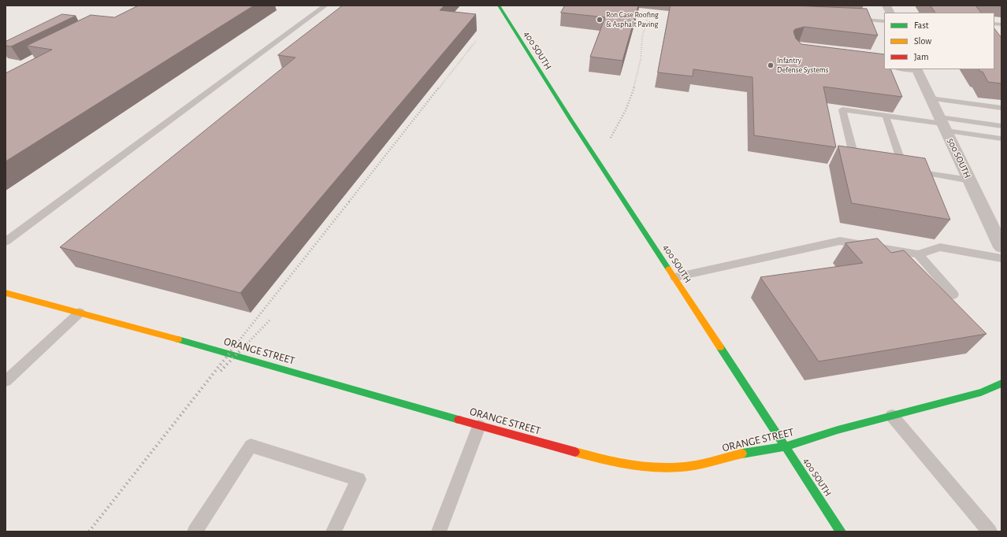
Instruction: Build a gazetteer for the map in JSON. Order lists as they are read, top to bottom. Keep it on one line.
{"streets":{"street":["400 SOUTH","500 SOUTH","ORANGE STREET"]},"crossings":[["400 SOUTH","ORANGE STREET"]],"places":["Ron Case Roofing & Asphalt Paving","Infantry Defense Systems"],"legend":["Fast","Slow","Jam"]}
